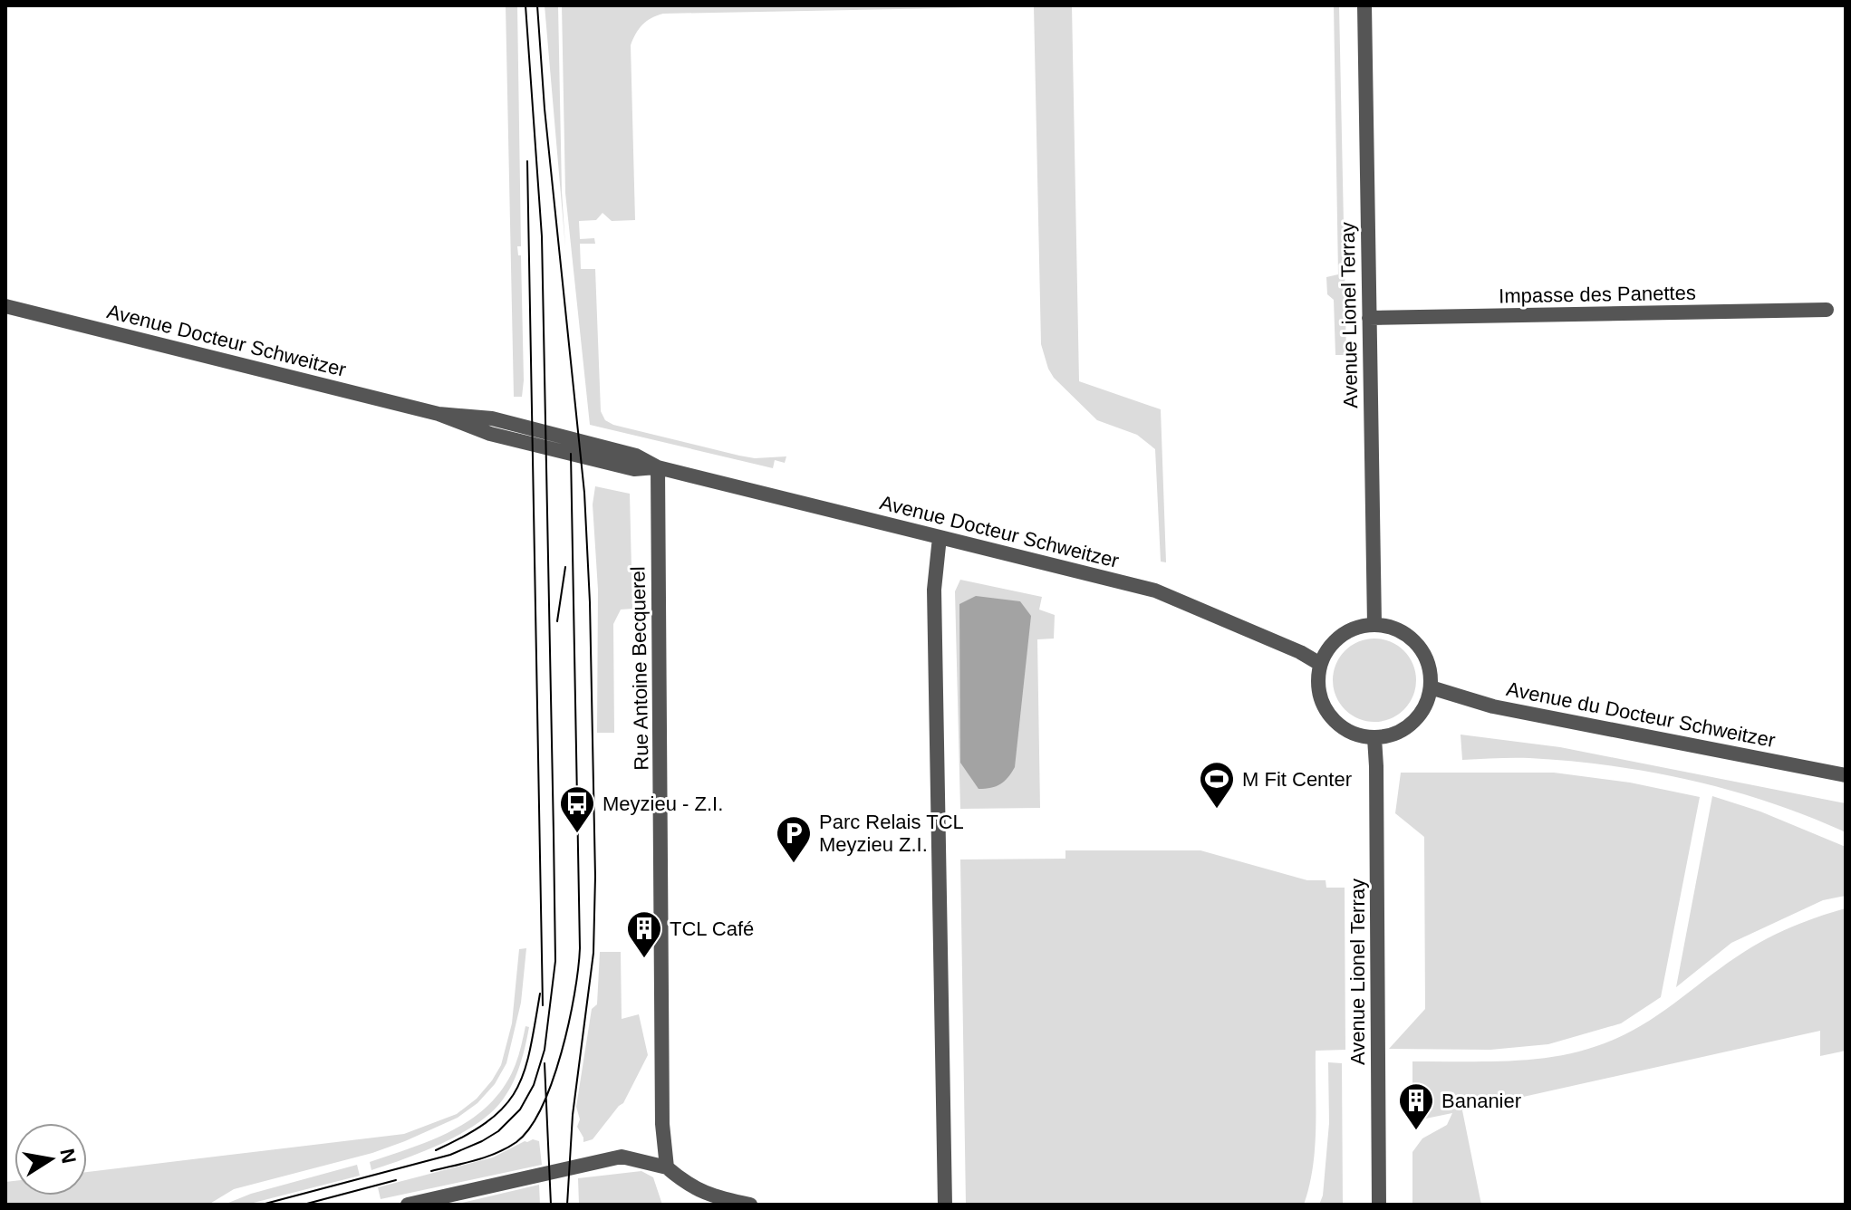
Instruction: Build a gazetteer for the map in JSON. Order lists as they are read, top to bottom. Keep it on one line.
{"streets":{"street":["Impasse des Panettes","Avenue Lionel Terray","Avenue Docteur Schweitzer","Rue Antoine Becquerel","Avenue du Docteur Schweitzer"]},"crossings":[["Impasse des Panettes","Avenue Lionel Terray"],["Avenue Lionel Terray","Avenue Docteur Schweitzer"],["Avenue Lionel Terray","Avenue du Docteur Schweitzer"],["Avenue Docteur Schweitzer","Rue Antoine Becquerel"],["Avenue Docteur Schweitzer","Avenue du Docteur Schweitzer"]],"places":{"sports":["M Fit Center"],"bus stop":["Meyzieu - Z.I."],"parking":["Parc Relais TCL Meyzieu Z.I."],"building":["TCL Café","Bananier"]},"north":"right"}
